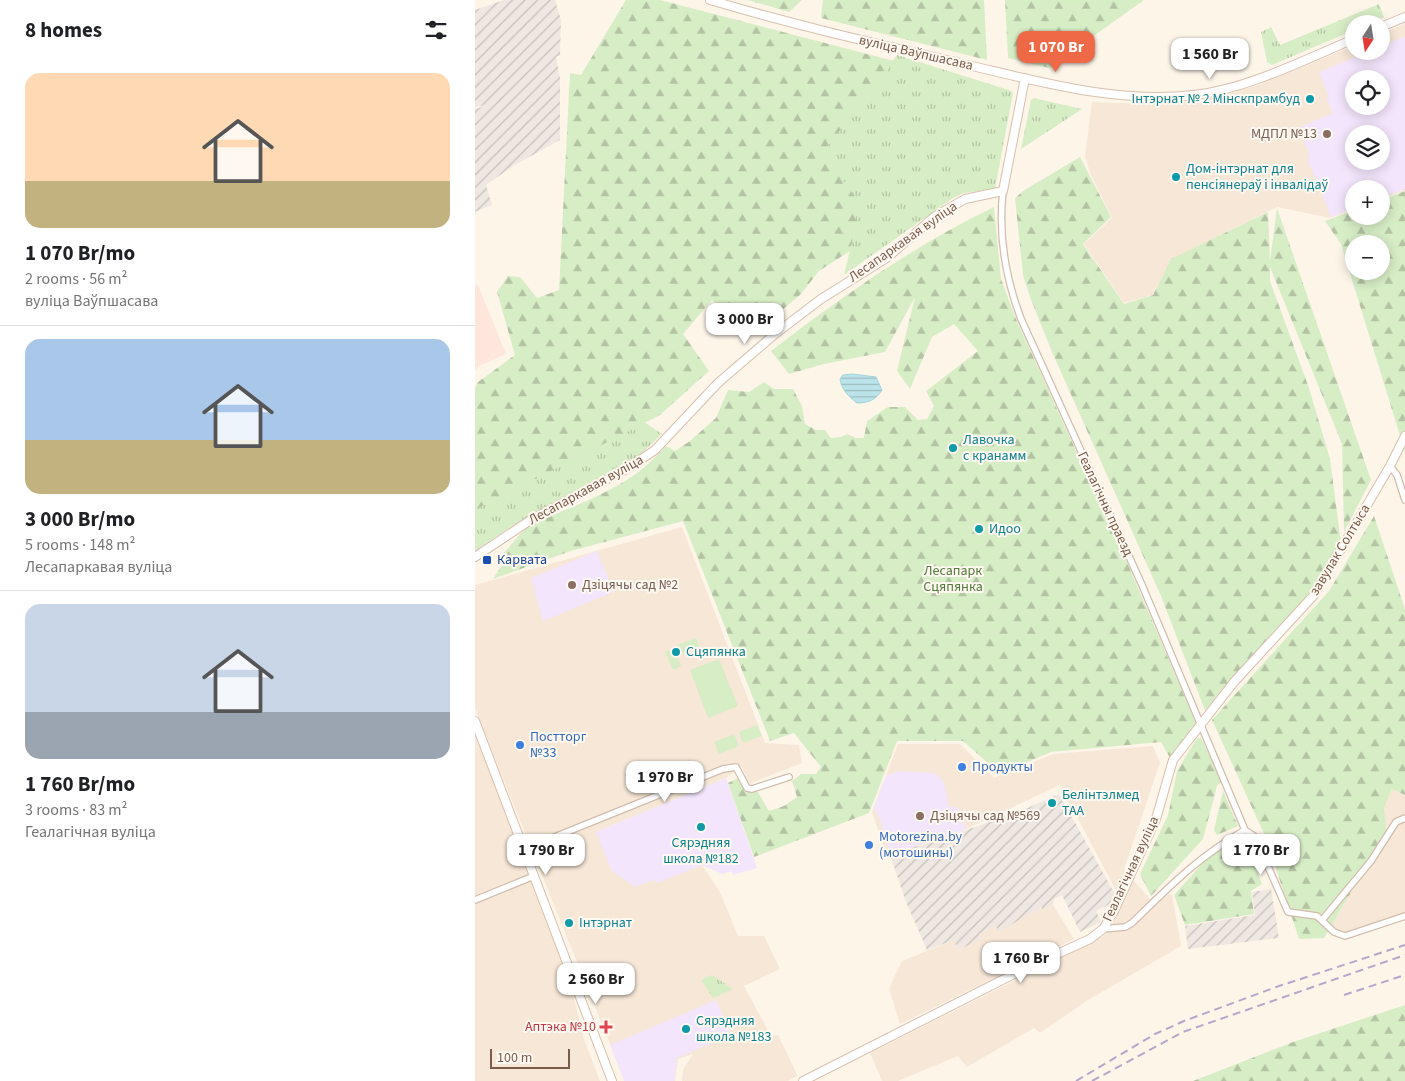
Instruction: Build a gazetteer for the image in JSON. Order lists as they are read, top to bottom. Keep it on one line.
{"streets":{"street":["вуліца Ваўпшасава","Лесапаркавая вуліца","Геалагічны праезд","завулак Солтыса","Геалагічная вуліца"]},"crossings":[["вуліца Ваўпшасава","Геалагічны праезд"],["Лесапаркавая вуліца","Геалагічны праезд"],["Геалагічны праезд","завулак Солтыса"],["Геалагічны праезд","Геалагічная вуліца"],["завулак Солтыса","Геалагічная вуліца"]],"parks":["Лесапарк Сцяпянка"],"places":{"other":["Інтэрнат № 2 Мінскпрамбуд","МДПЛ №13","Дом-інтэрнат для пенсіянераў і інвалідаў","Лавочка с кранамм","Идоо","Дзіцячы сад №2","Сцяпянка","Постторг №33","Продукты","Белінтэлмед ТАА","Дзіцячы сад №569","Сярэдняя школа №182","Motorezina.by (мотошины)","Інтэрнат","Сярэдняя школа №183"],"transit":["Карвата"],"health":["Аптэка №10"]},"scale_bar":"100 m","north":"bottom","page":{"heading":"8 homes","map_buttons":["+","−"],"price":["1 070 Br","1 560 Br","3 000 Br","1 970 Br","1 790 Br","1 770 Br","1 760 Br","2 560 Br"],"list":[{"name":"1 070 Br/mo","note":"2 rooms · 56 m² · вуліца Ваўпшасава"},{"name":"3 000 Br/mo","note":"5 rooms · 148 m² · Лесапаркавая вуліца"},{"name":"1 760 Br/mo","note":"3 rooms · 83 m² · Геалагічная вуліца"}],"scale":"100 m"}}
